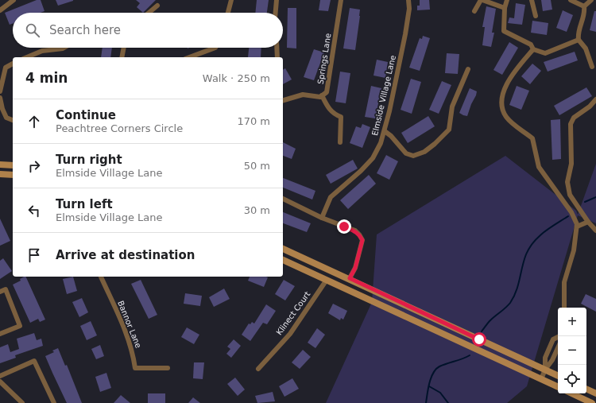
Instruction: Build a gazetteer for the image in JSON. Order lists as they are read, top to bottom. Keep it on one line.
{"streets":{"street":["Springs Lane","Elmside Village Lane","Klinect Court","Bannor Lane"]},"page":{"search":"Search here","heading":["4 min","Walk · 250 m"],"list":[["Continue","Peachtree Corners Circle","170 m"],["Turn right","Elmside Village Lane","50 m"],["Turn left","Elmside Village Lane","30 m"],"Arrive at destination"],"map_buttons":["+","−"]}}
